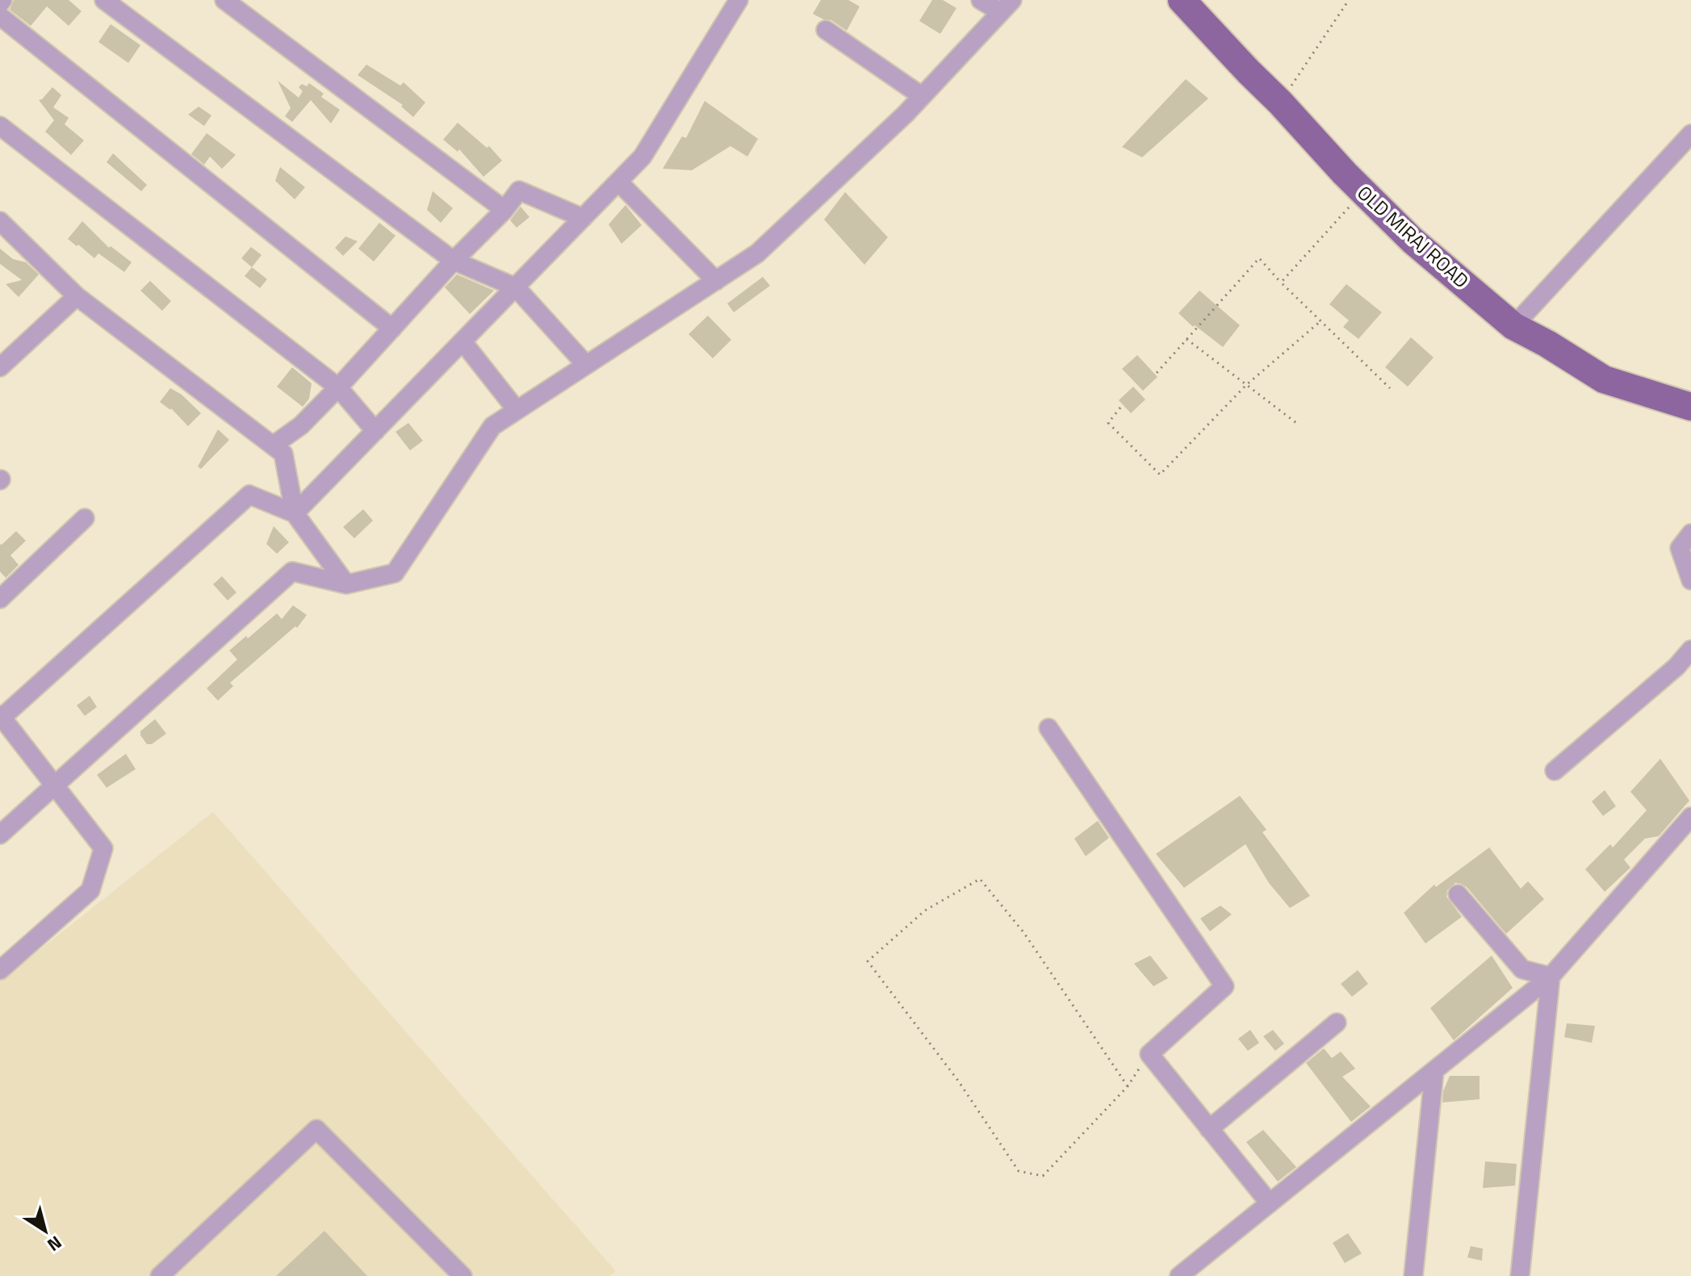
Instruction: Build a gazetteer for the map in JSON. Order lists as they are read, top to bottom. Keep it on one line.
{"streets":{"main road":["OLD MIRAJ ROAD"]},"north":"bottom right"}
